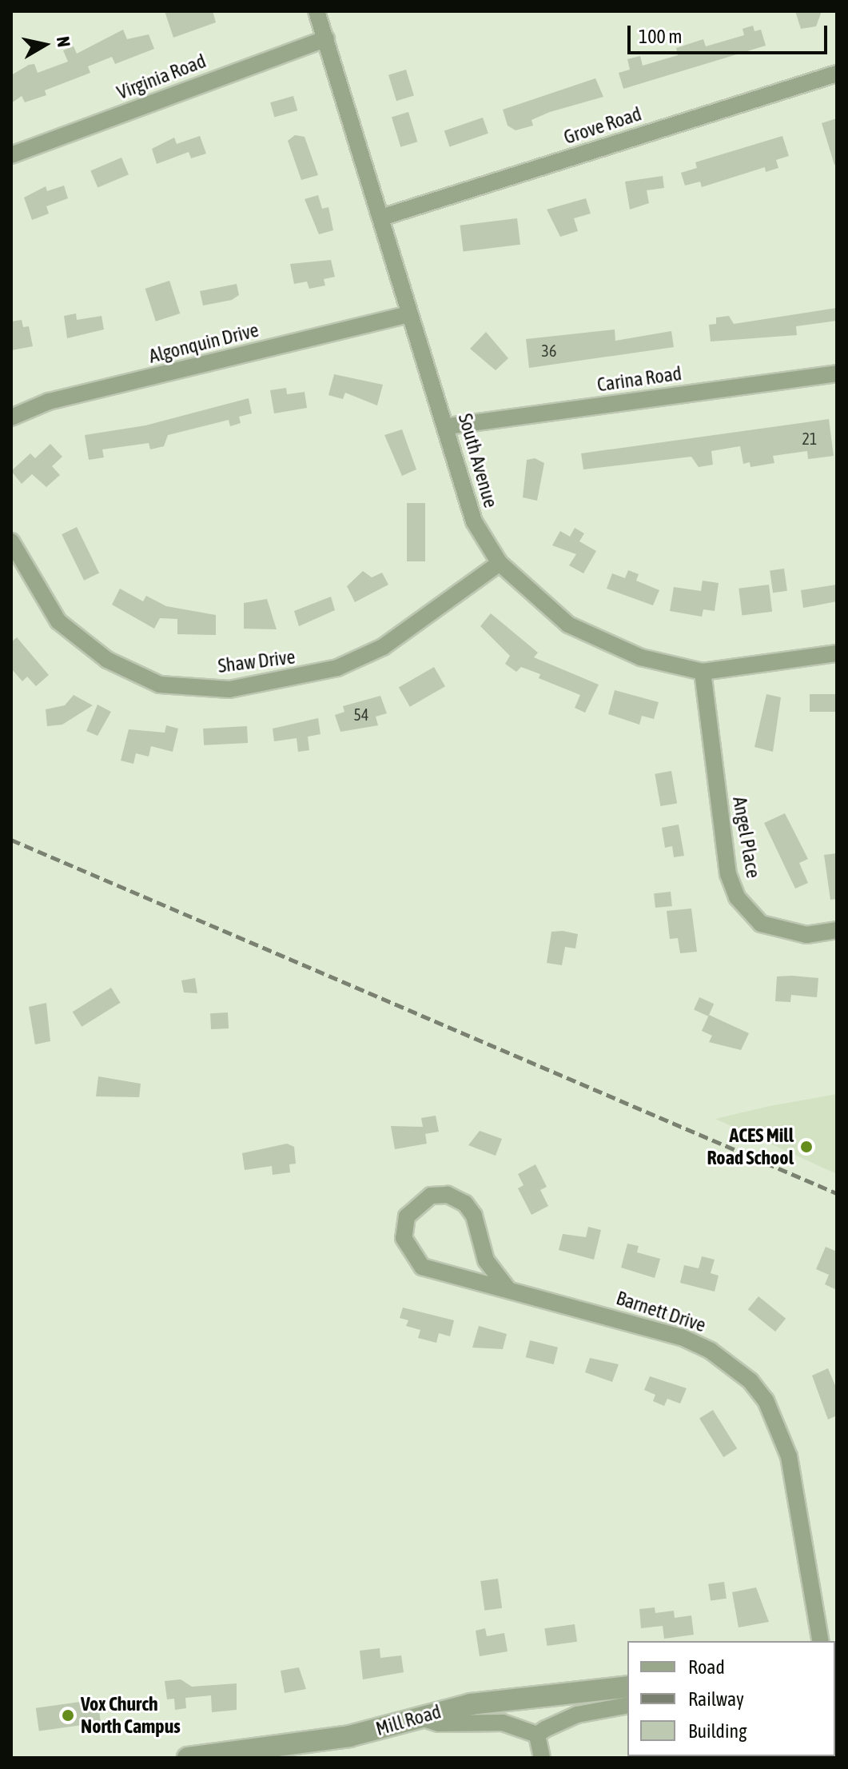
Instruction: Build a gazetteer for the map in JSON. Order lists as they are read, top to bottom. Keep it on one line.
{"streets":{"street":["Virginia Road","Grove Road","Algonquin Drive","Carina Road","South Avenue","Shaw Drive","Angel Place","Barnett Drive","Mill Road"]},"crossings":[["Virginia Road","South Avenue"],["Grove Road","South Avenue"],["Algonquin Drive","South Avenue"],["Carina Road","South Avenue"],["South Avenue","Shaw Drive"],["South Avenue","Angel Place"]],"places":["ACES Mill Road School","Vox Church North Campus"],"house_numbers":["36","21","54"],"legend":["Road","Railway","Building"],"scale_bar":"100 m","north":"right"}
